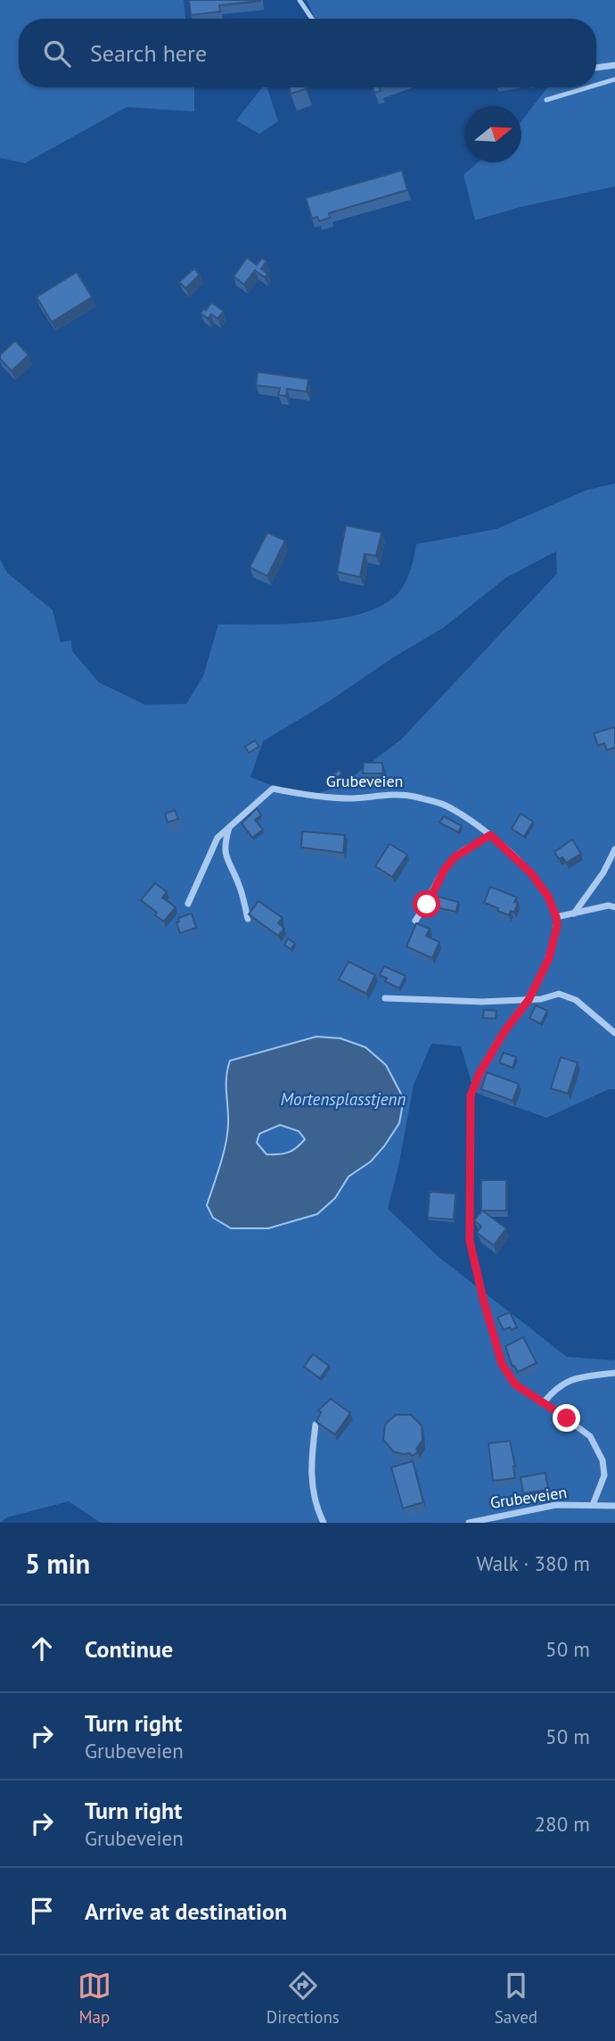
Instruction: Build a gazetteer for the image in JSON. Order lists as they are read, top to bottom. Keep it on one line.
{"streets":{"street":["Grubeveien"]},"water":["Mortensplasstjenn"],"north":"right","page":{"search":"Search here","heading":["5 min","Walk · 380 m"],"list":[["Continue","50 m"],["Turn right","Grubeveien","50 m"],["Turn right","Grubeveien","280 m"],"Arrive at destination"],"nav":["Map","Directions","Saved"]}}
